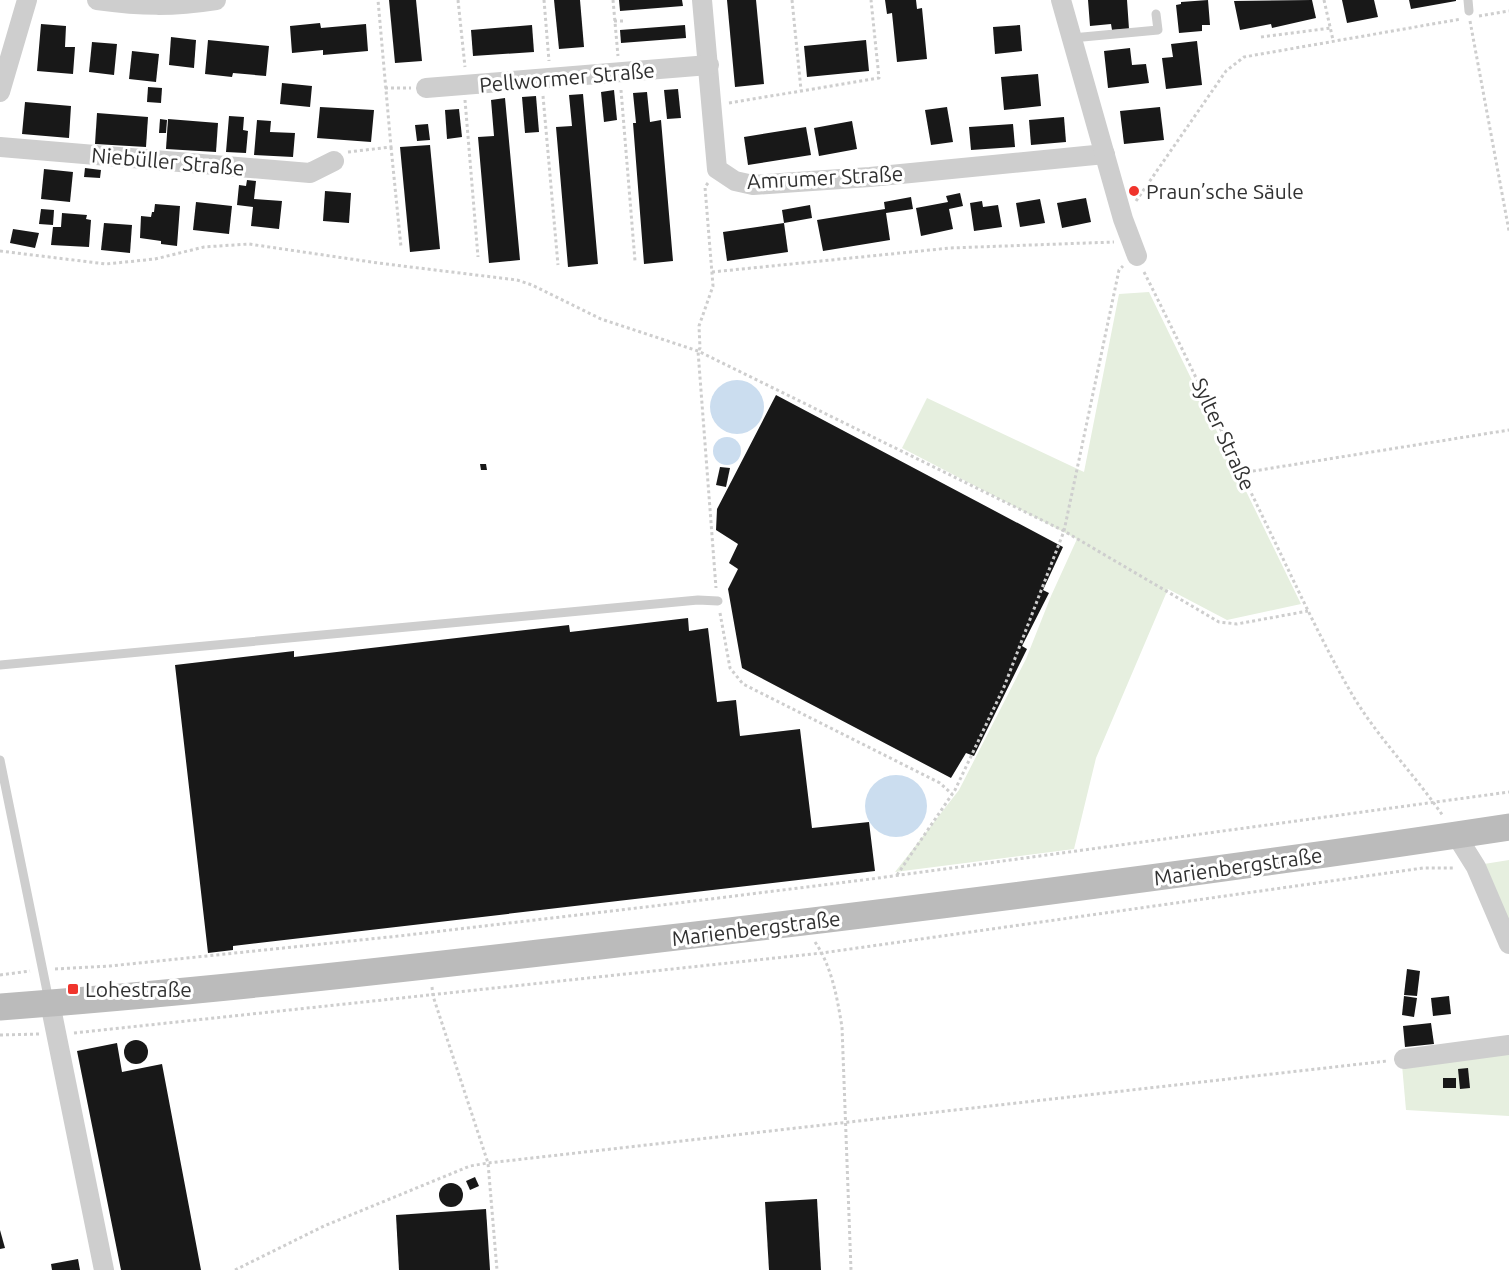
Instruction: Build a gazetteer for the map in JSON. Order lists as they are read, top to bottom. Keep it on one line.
{"streets":{"main road":["Marienbergstraße"],"street":["Pellwormer Straße","Niebüller Straße","Amrumer Straße"],"path":["Sylter Straße"]},"crossings":[["Pellwormer Straße","Amrumer Straße"],["Sylter Straße","Marienbergstraße"]],"places":{"other":["Praun’sche Säule"],"transit":["Lohestraße"]}}
